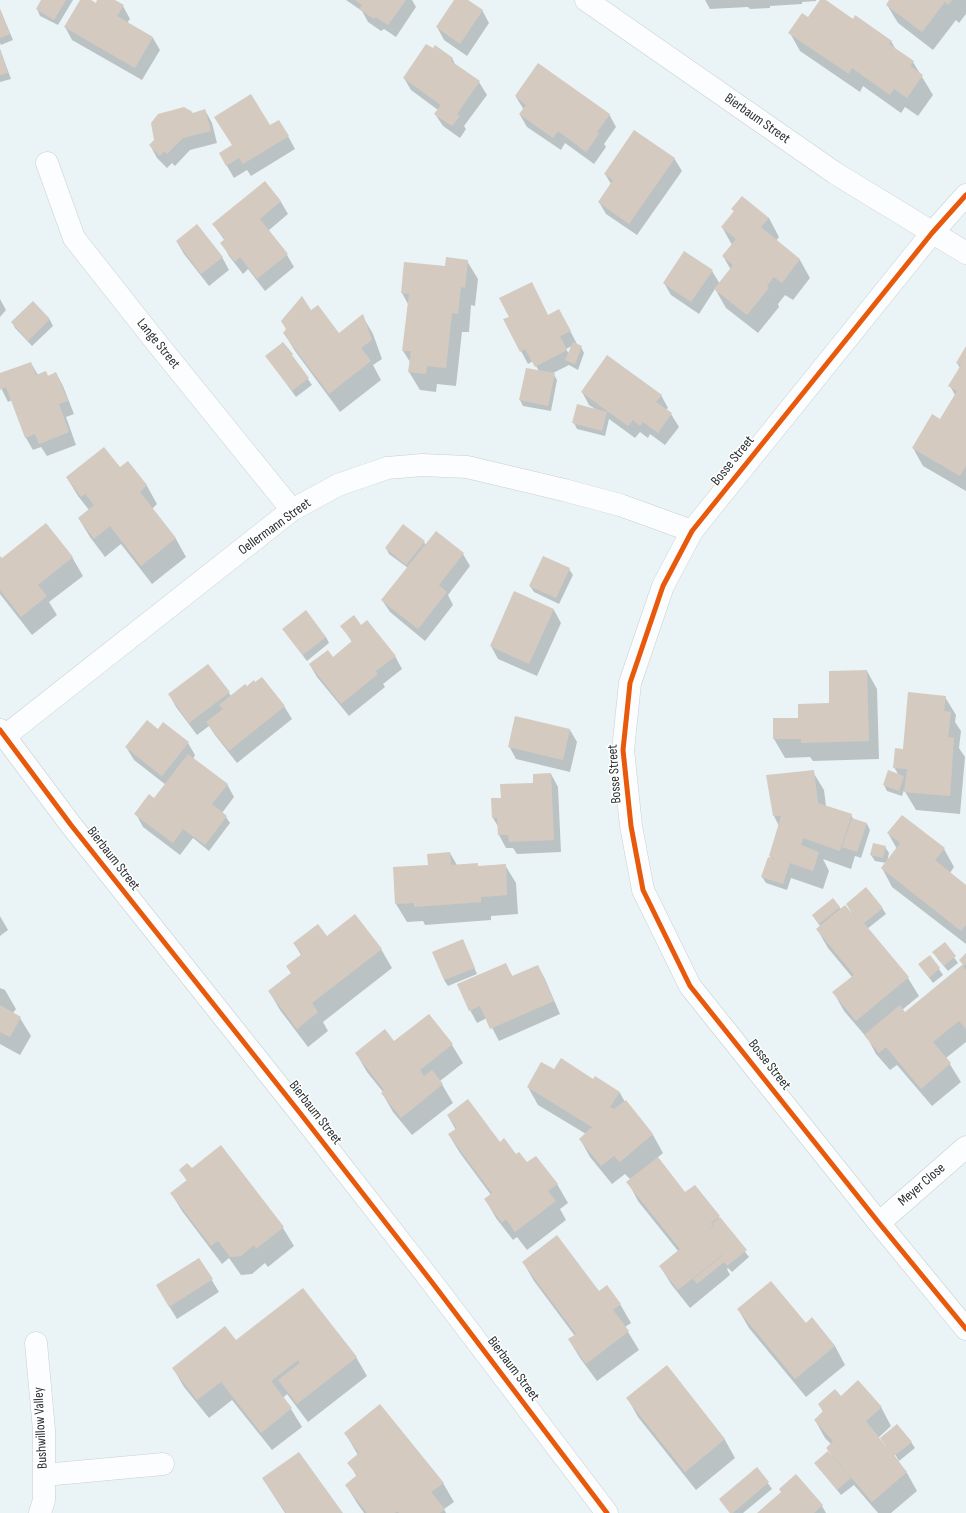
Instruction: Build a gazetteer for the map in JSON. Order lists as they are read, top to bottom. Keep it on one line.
{"streets":{"street":["Bierbaum Street","Lange Street","Bosse Street","Oellermann Street","Meyer Close","Bushwillow Valley"]},"crossings":[["Bierbaum Street","Bosse Street"],["Bierbaum Street","Oellermann Street"],["Lange Street","Oellermann Street"],["Bosse Street","Oellermann Street"],["Bosse Street","Meyer Close"]]}
